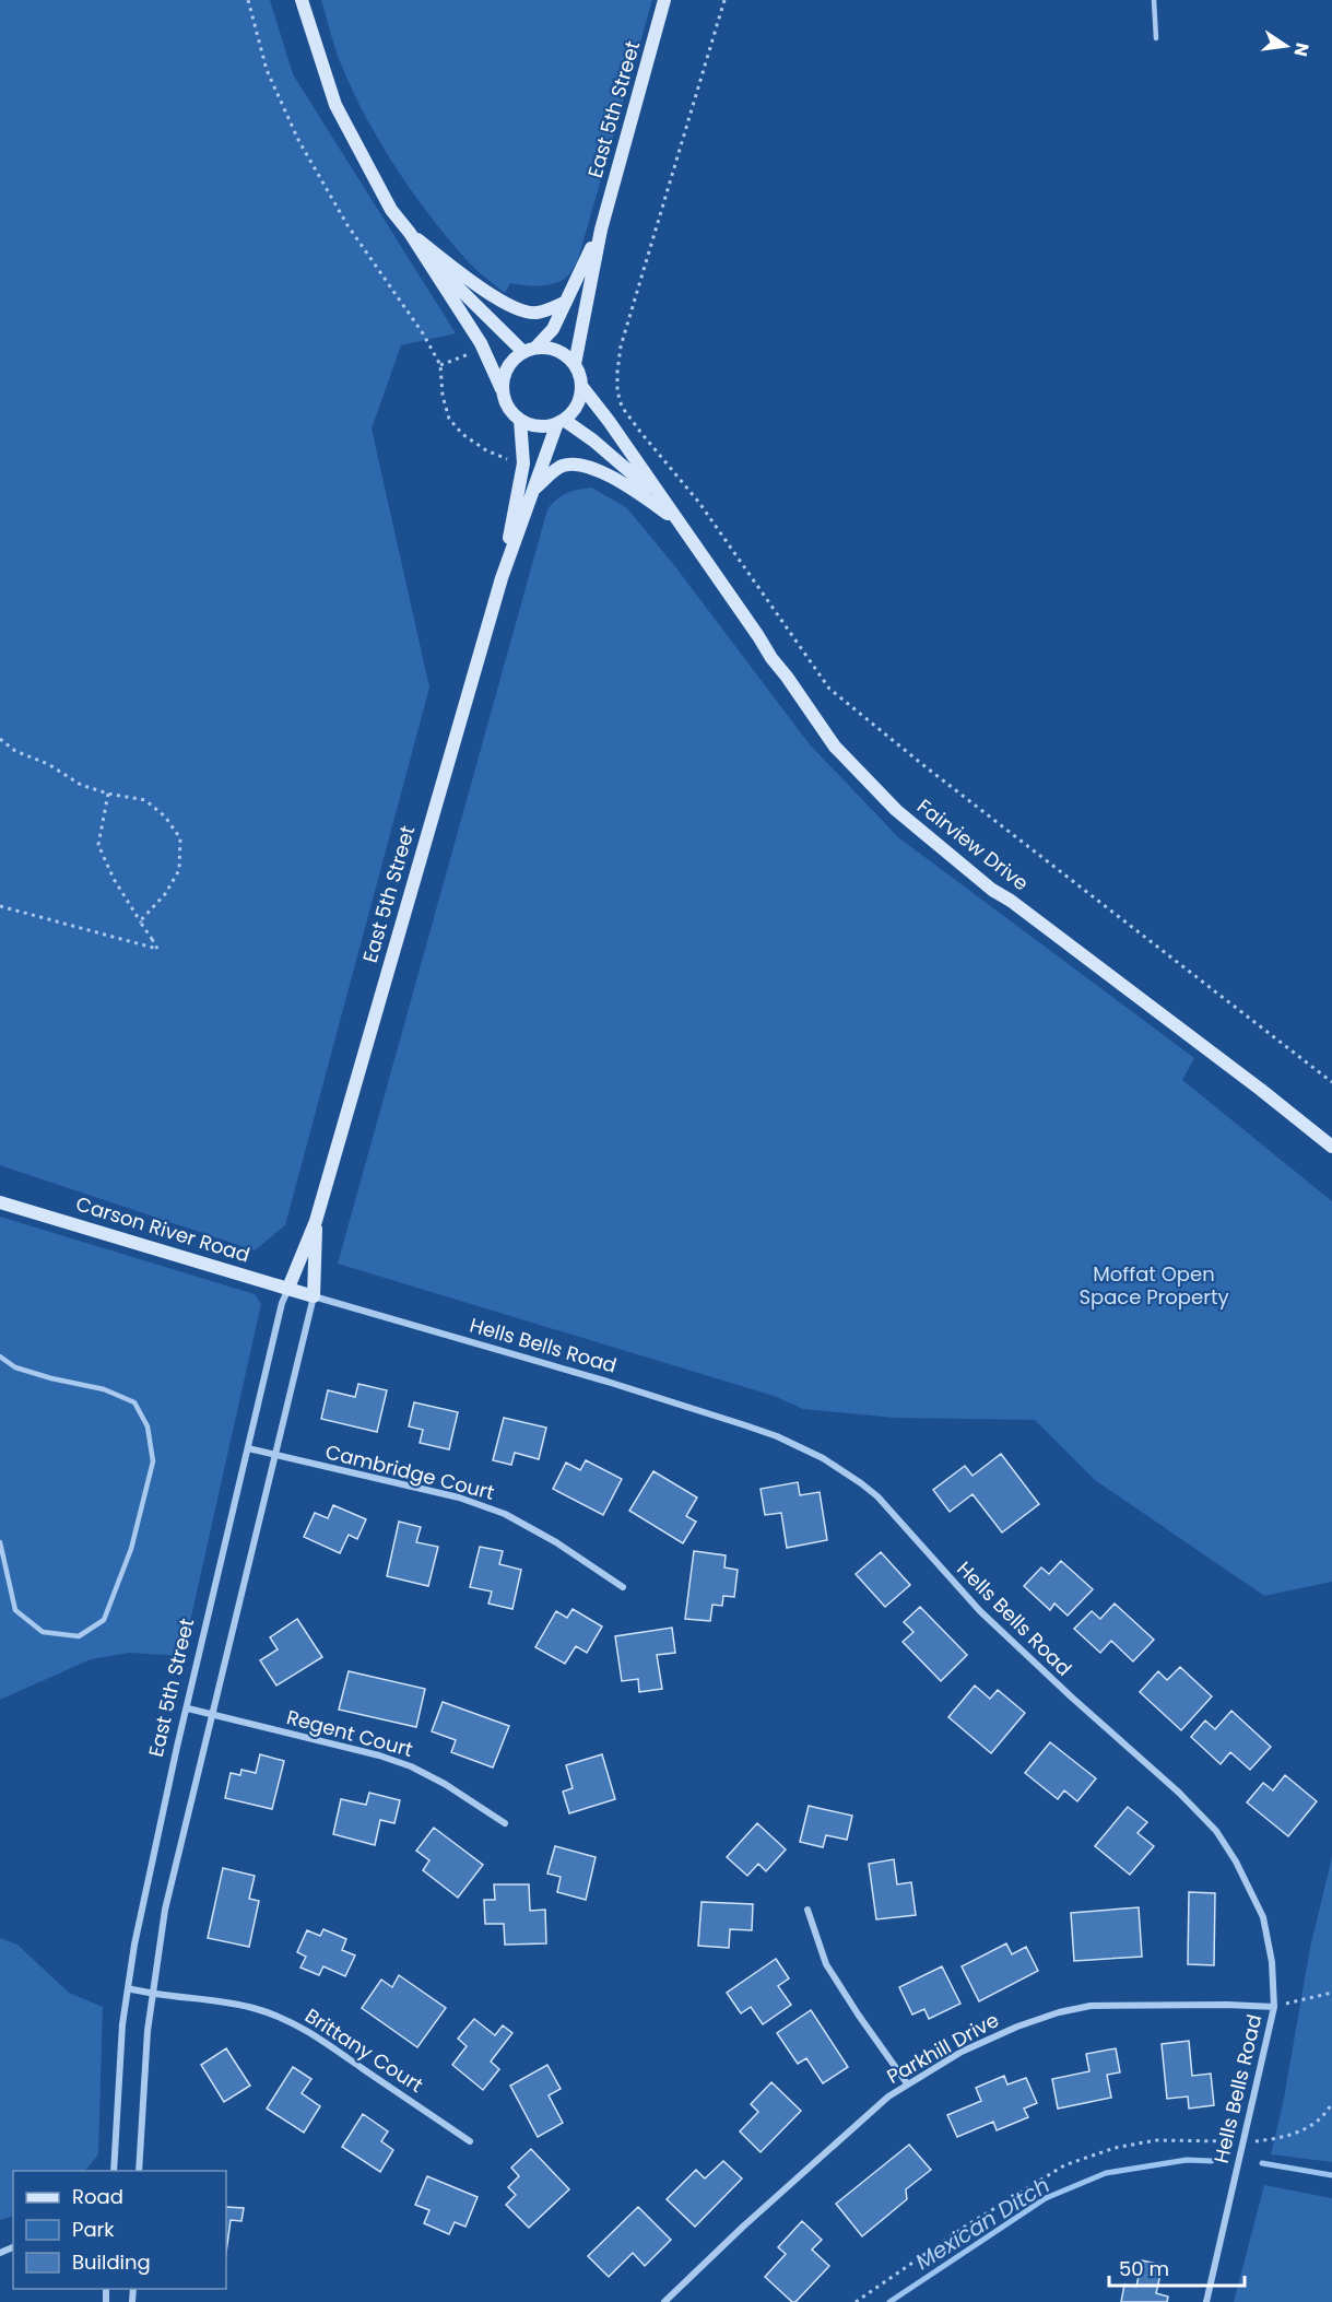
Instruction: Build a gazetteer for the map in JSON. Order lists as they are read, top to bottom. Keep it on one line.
{"streets":{"main road":["East 5th Street","Fairview Drive","Carson River Road"],"street":["Hells Bells Road","Cambridge Court","Regent Court","Parkhill Drive","Brittany Court"]},"crossings":[["East 5th Street","Fairview Drive"],["East 5th Street","Carson River Road"],["East 5th Street","Hells Bells Road"],["East 5th Street","Cambridge Court"],["East 5th Street","Regent Court"],["East 5th Street","Brittany Court"],["Carson River Road","Hells Bells Road"],["Hells Bells Road","Parkhill Drive"]],"water":["Mexican Ditch"],"parks":["Moffat Open Space Property"],"legend":["Road","Park","Building"],"scale_bar":"50 m","north":"right"}
